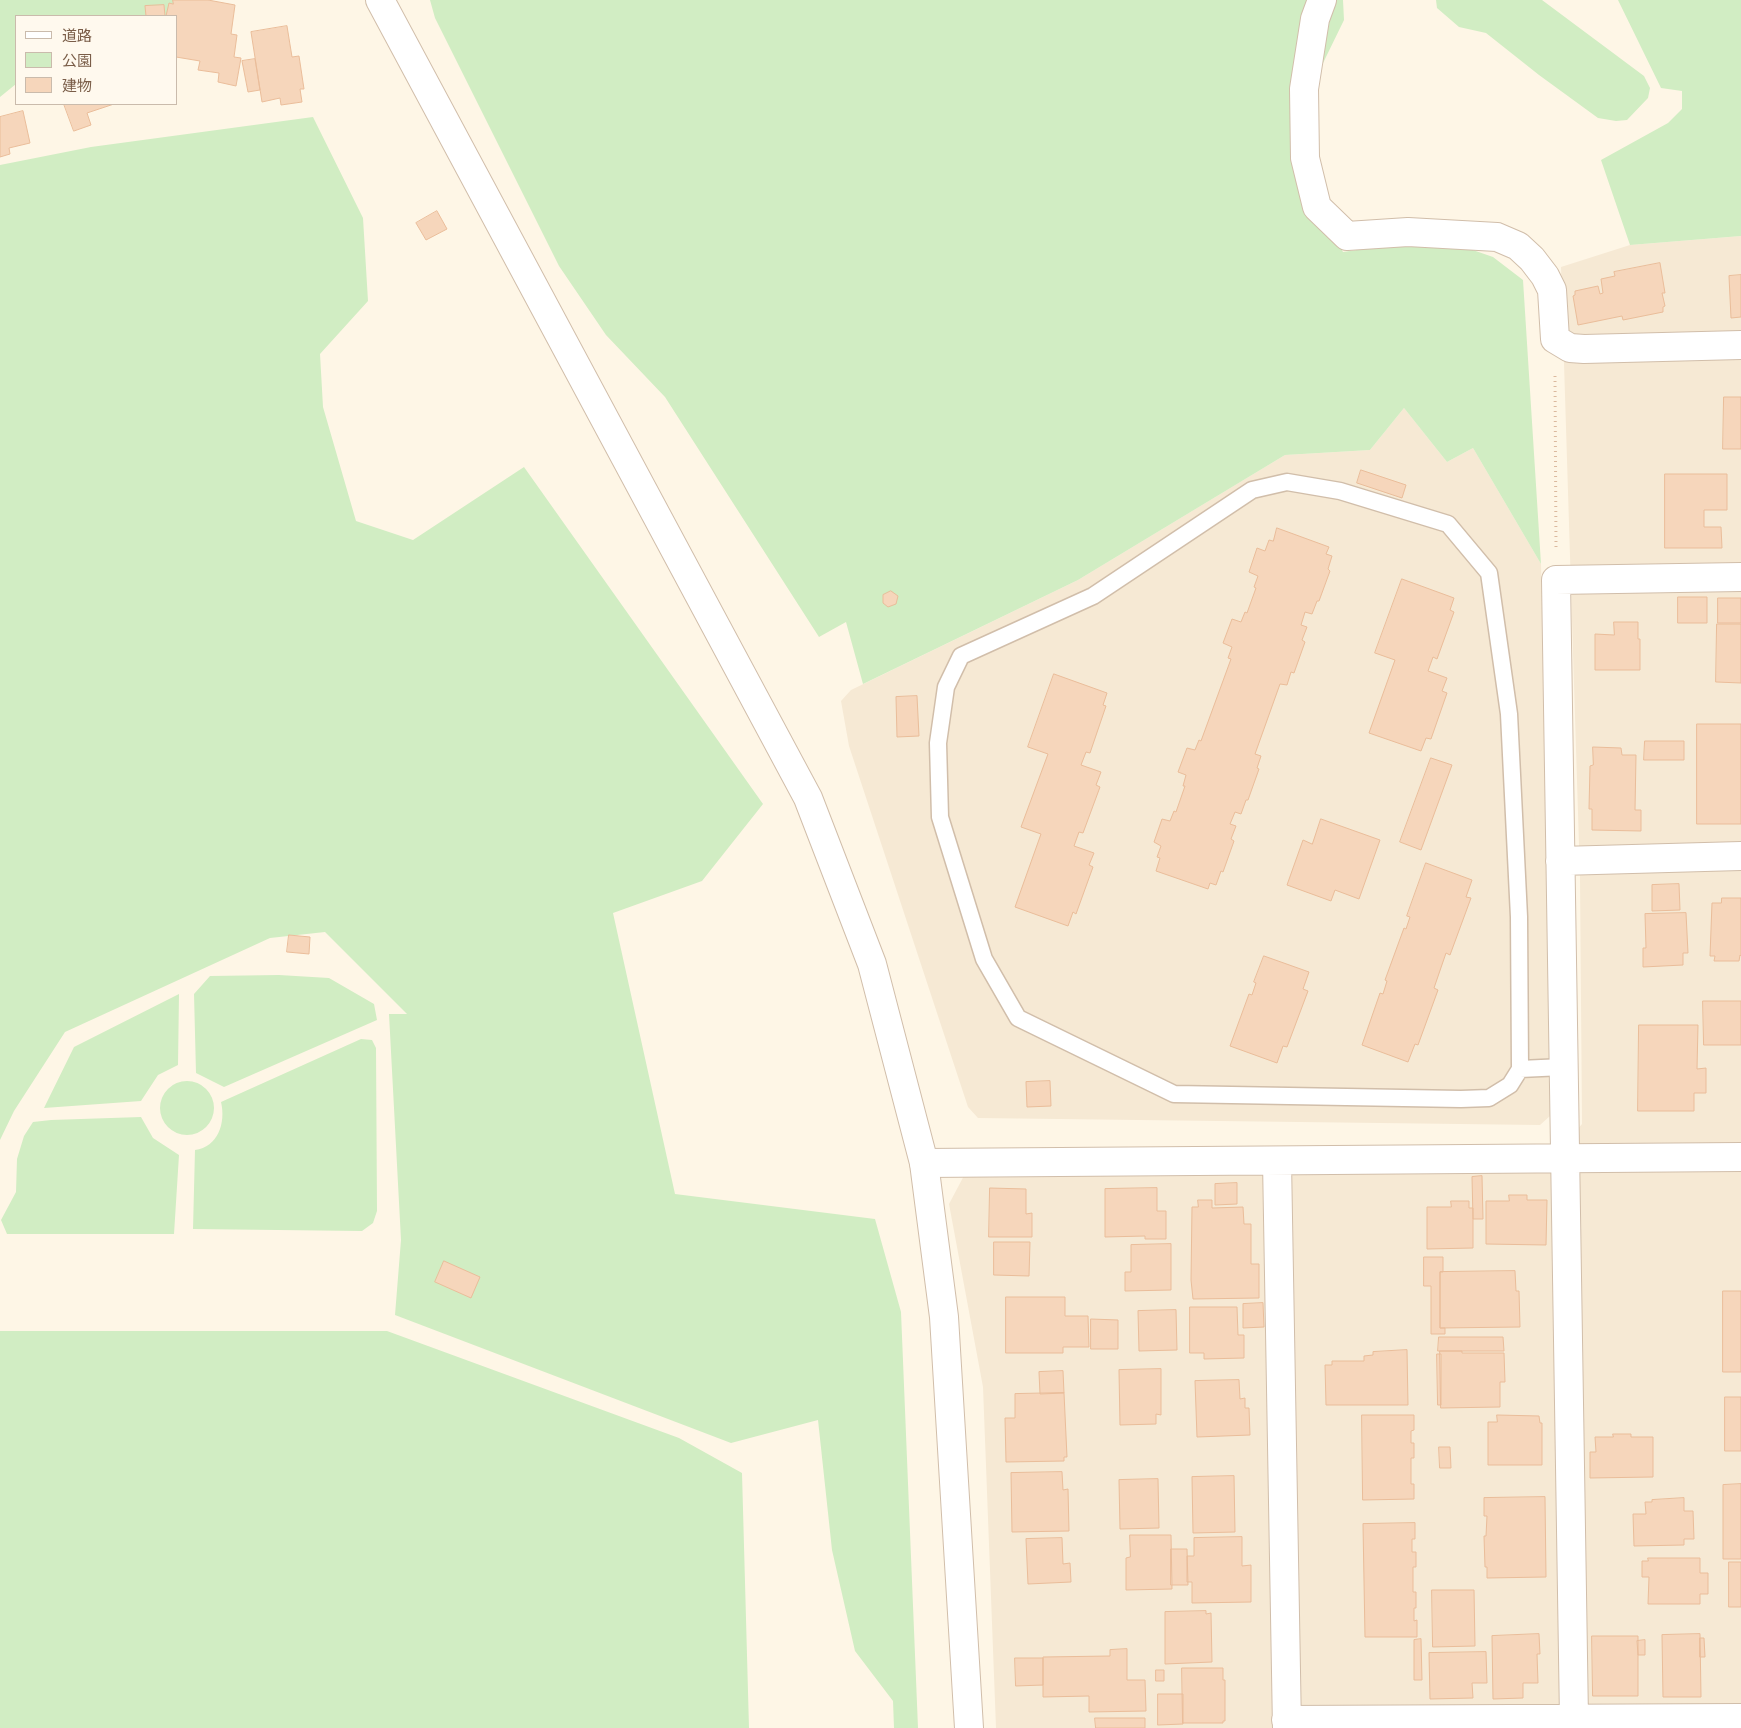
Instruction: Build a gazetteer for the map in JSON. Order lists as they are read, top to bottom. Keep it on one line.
{"legend":["道路","公園","建物"]}
